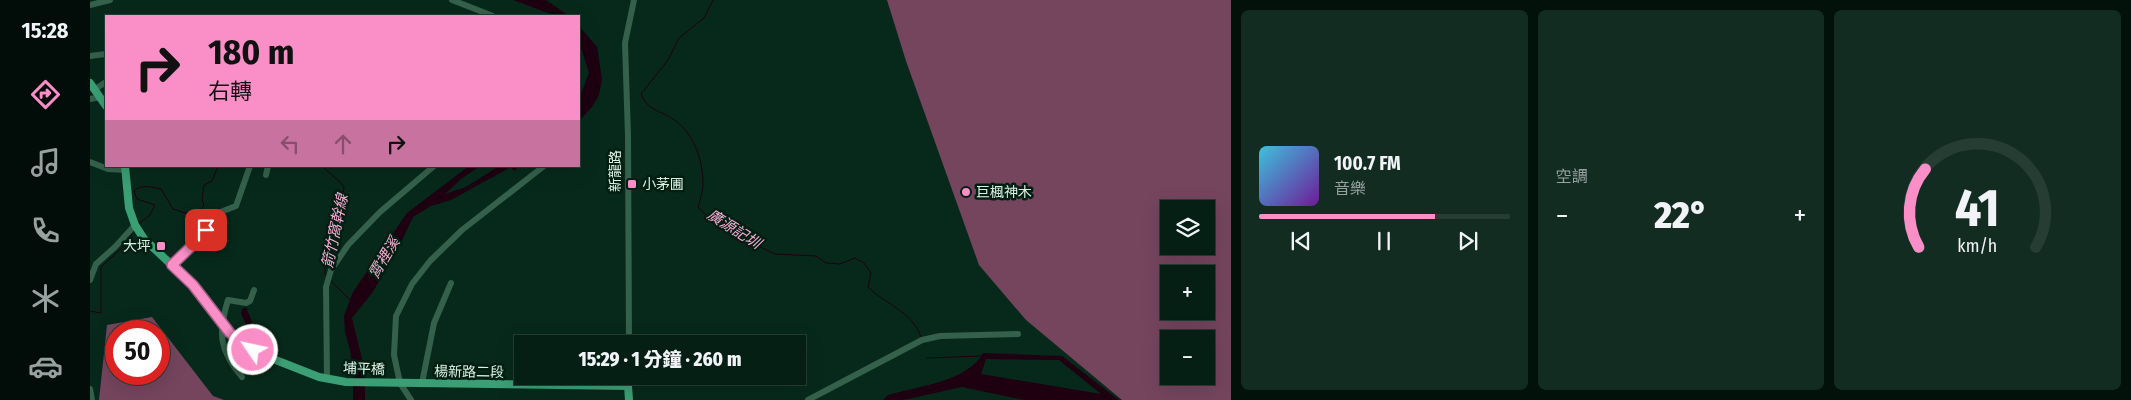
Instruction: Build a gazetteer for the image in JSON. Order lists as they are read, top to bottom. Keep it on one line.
{"streets":{"main road":["埔平橋","楊新路二段"],"street":["新龍路"]},"crossings":[["埔平橋","楊新路二段"]],"water":["廣源記圳","箭竹窩幹線","霄裡溪"],"places":{"transit":["小茅圃","大坪"],"other":["巨楓神木"]},"page":{"tabs":"15:28","tile":"空調","turn":["180 m","右轉"],"song":["100.7 FM","音樂"],"heat":["−","22°","+"],"map_buttons":["+","−"],"limit":"50","trip":"15:29 · 1 分鐘 · 260 m","gauge":["41","km/h"]}}
